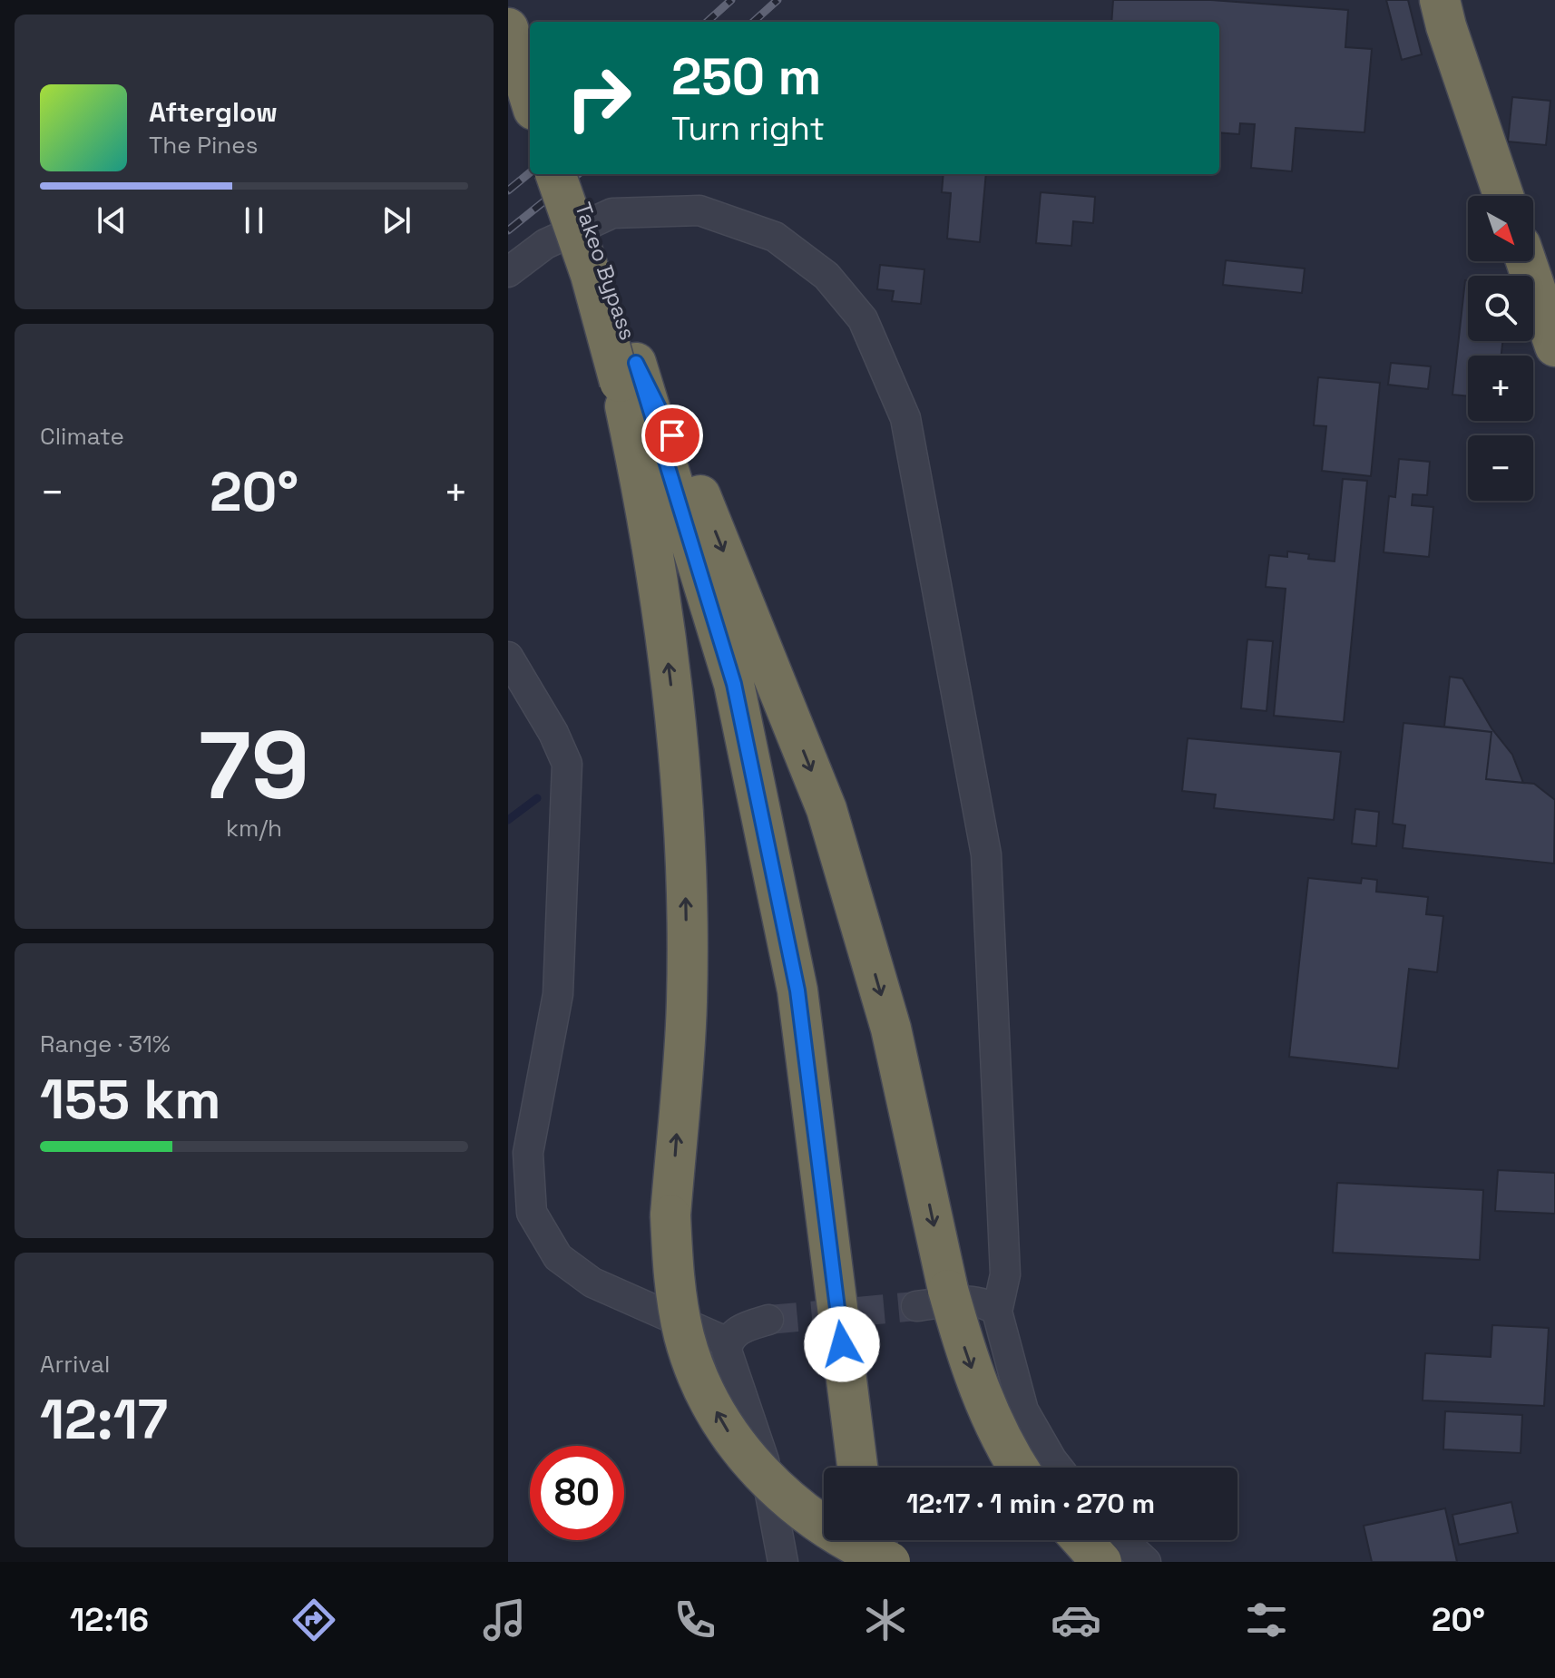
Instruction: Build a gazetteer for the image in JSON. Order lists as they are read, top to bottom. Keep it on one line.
{"streets":{"highway":["Takeo Bypass"]},"north":"bottom right","page":{"turn":["250 m","Turn right"],"song":["Afterglow","The Pines"],"map_buttons":["+","−"],"tile":["Climate",["79","km/h"],["Range · 31%","155 km"],["Arrival","12:17"]],"heat":["−","20°","+"],"limit":"80","trip":"12:17 · 1 min · 270 m","tabs":["12:16","20°"]}}
